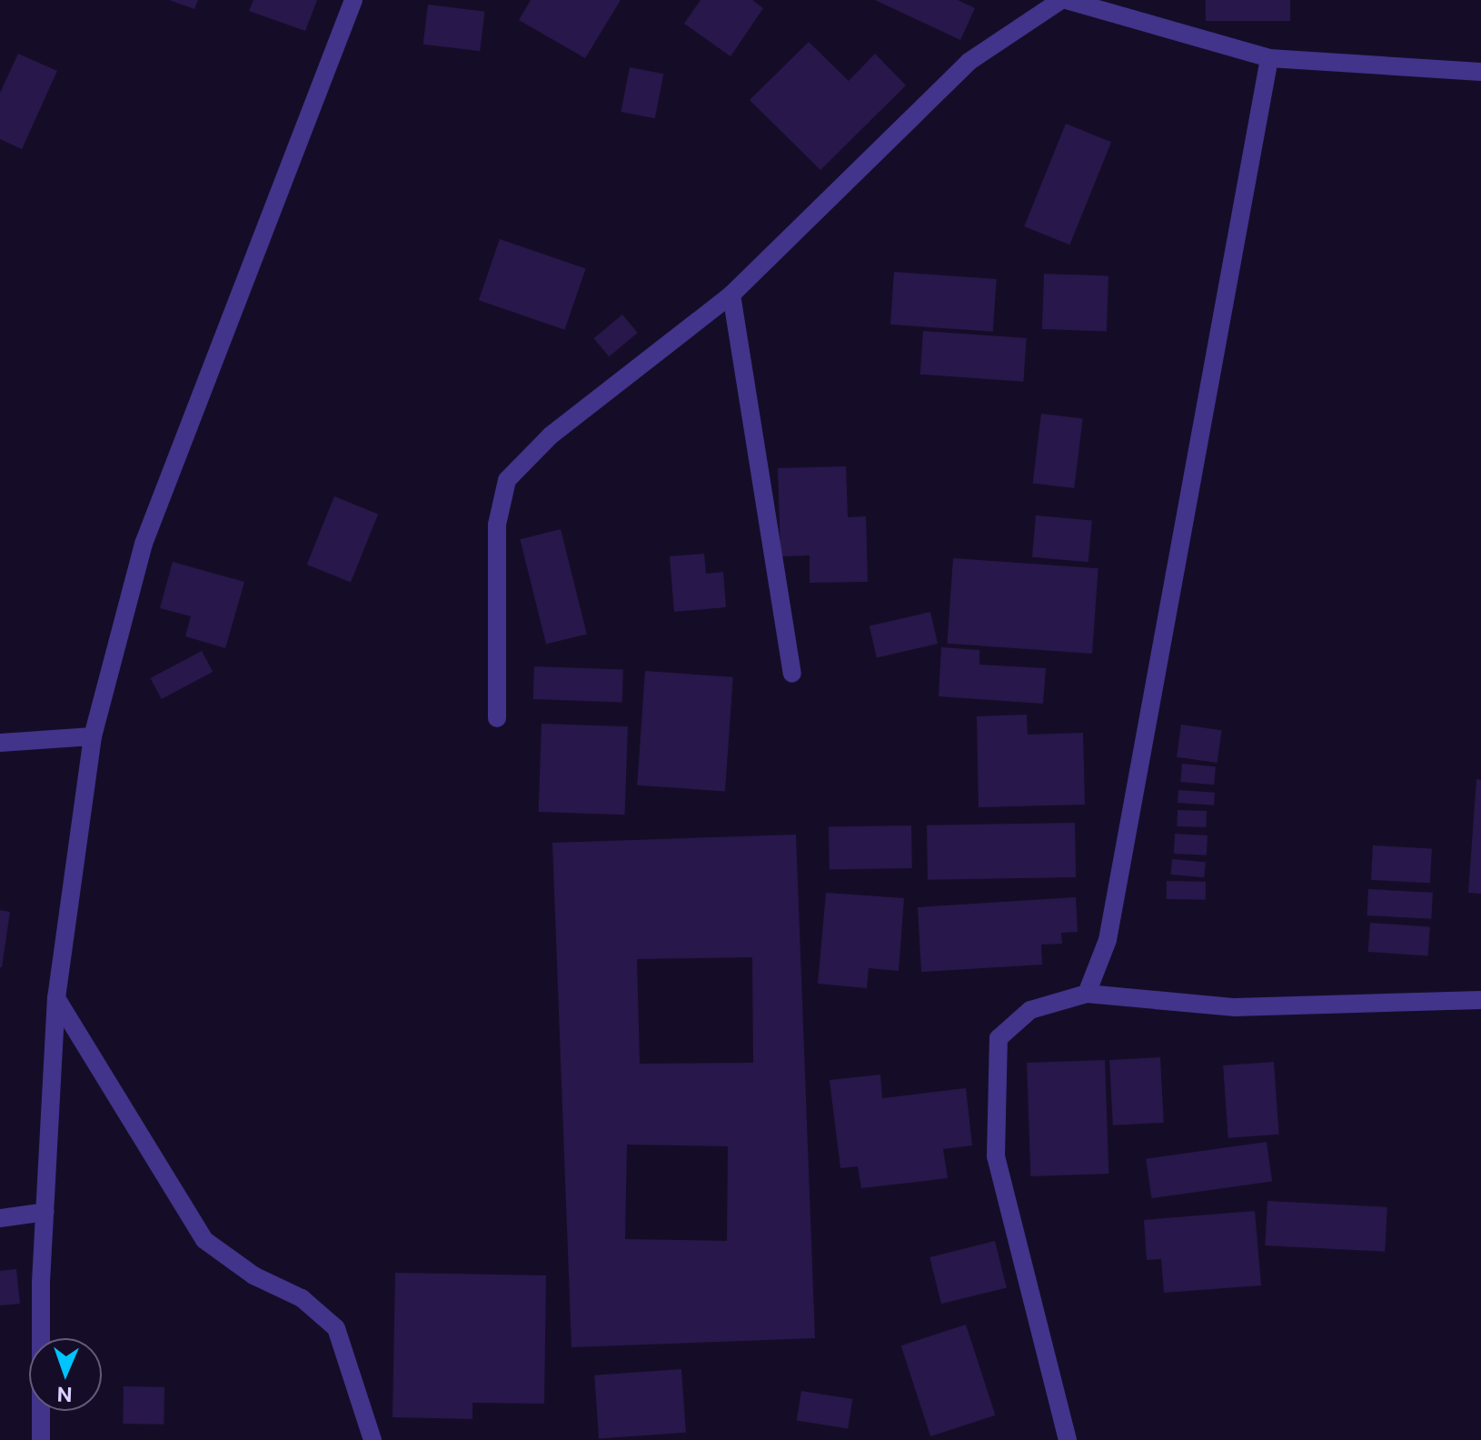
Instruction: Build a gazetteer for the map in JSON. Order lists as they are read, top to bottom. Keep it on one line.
{"north":"bottom"}
